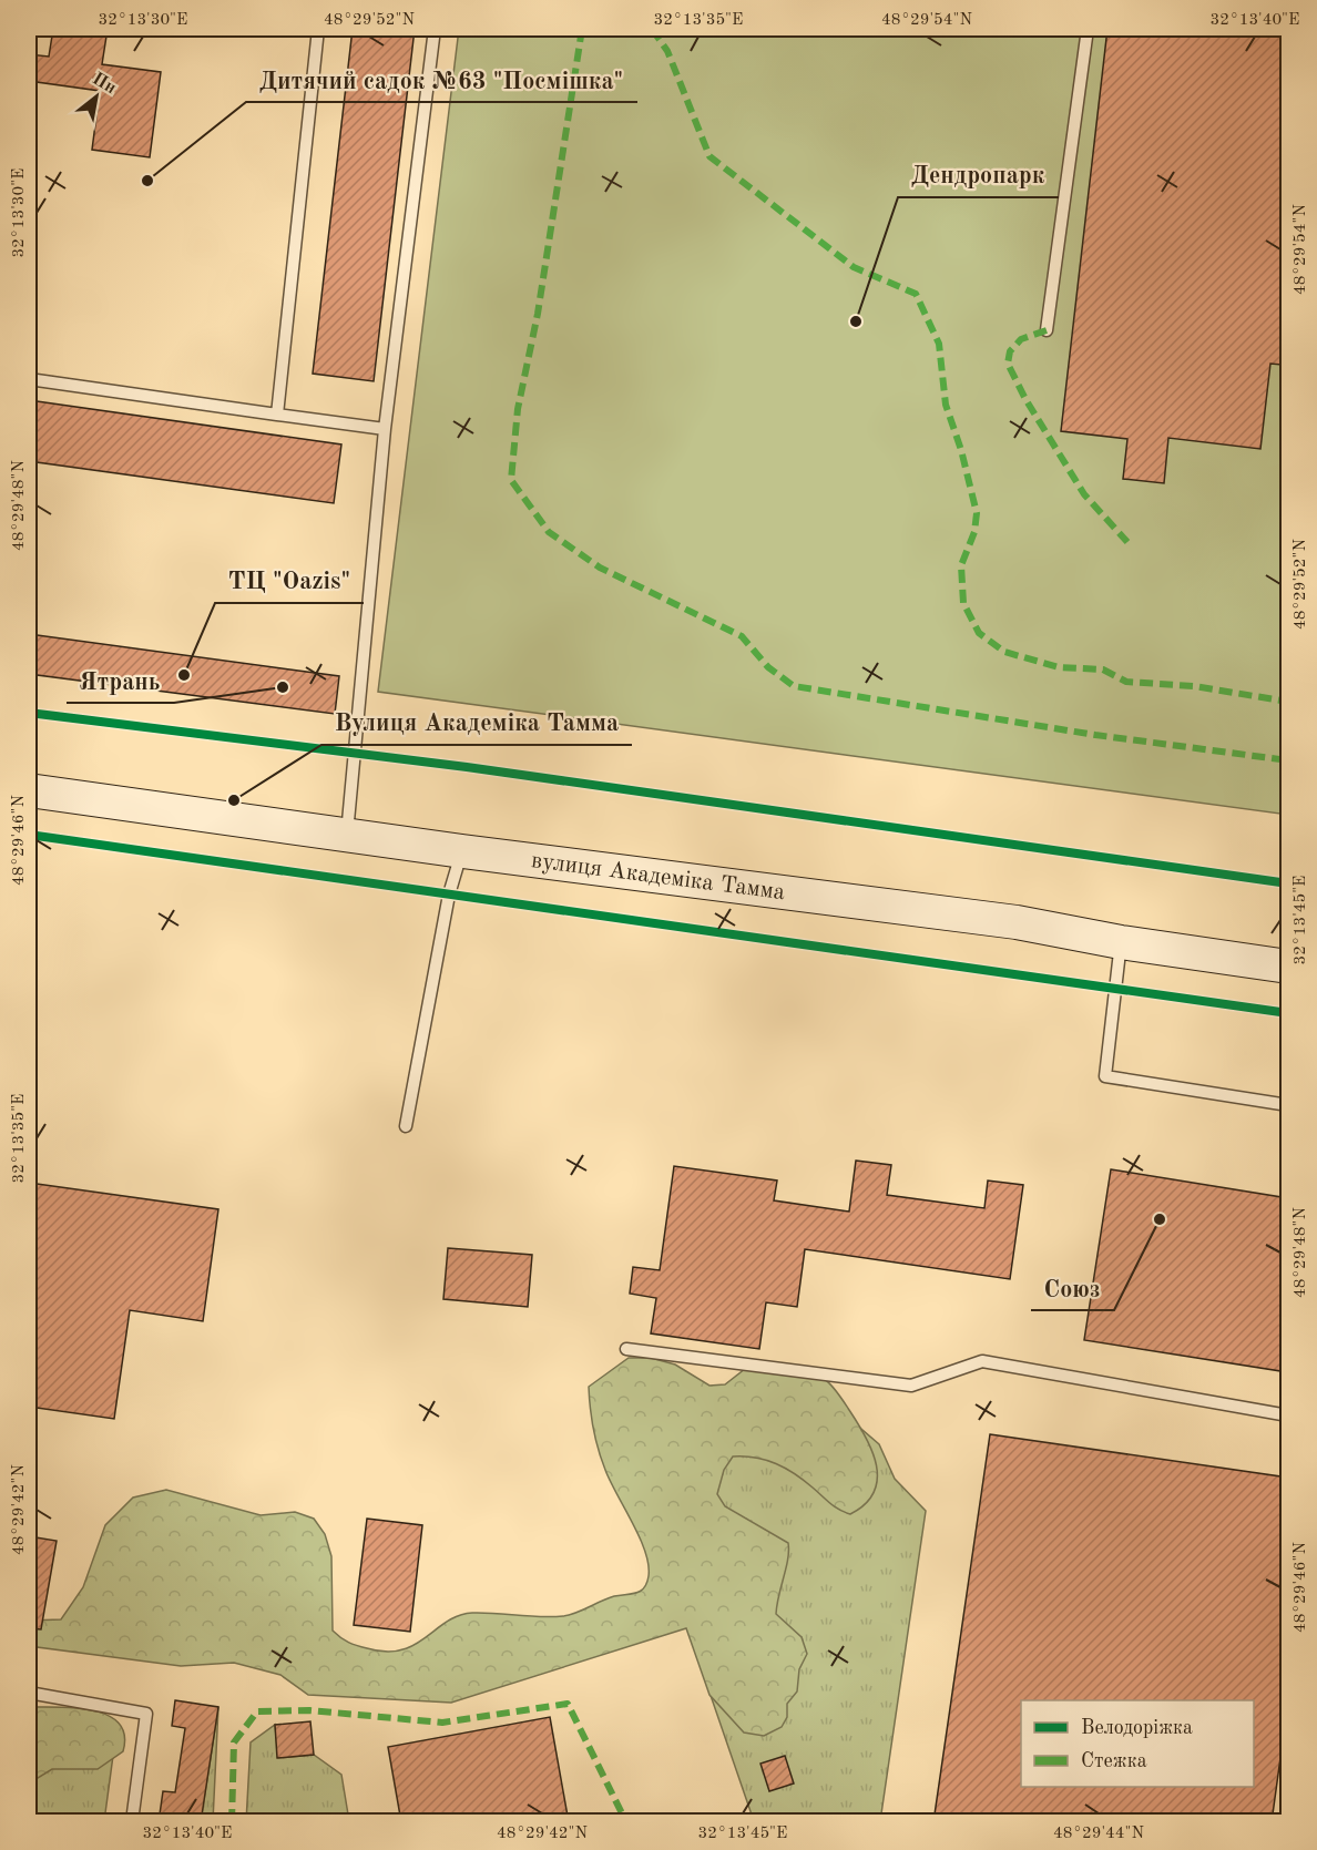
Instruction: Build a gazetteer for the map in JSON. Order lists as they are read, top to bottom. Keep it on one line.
{"streets":{"main road":["вулиця Академіка Тамма"]},"places":["Дитячий садок №63 \"Посмішка\"","Дендропарк","ТЦ \"Oazis\"","Ятрань","Вулиця Академіка Тамма","Союз"],"legend":["Велодоріжка","Стежка"],"north":"top right","coordinates":["32°13'30\"E","48°29'52\"N","32°13'35\"E","48°29'54\"N","32°13'40\"E","48°29'48\"N","48°29'46\"N","32°13'45\"E","48°29'42\"N","48°29'44\"N"]}
